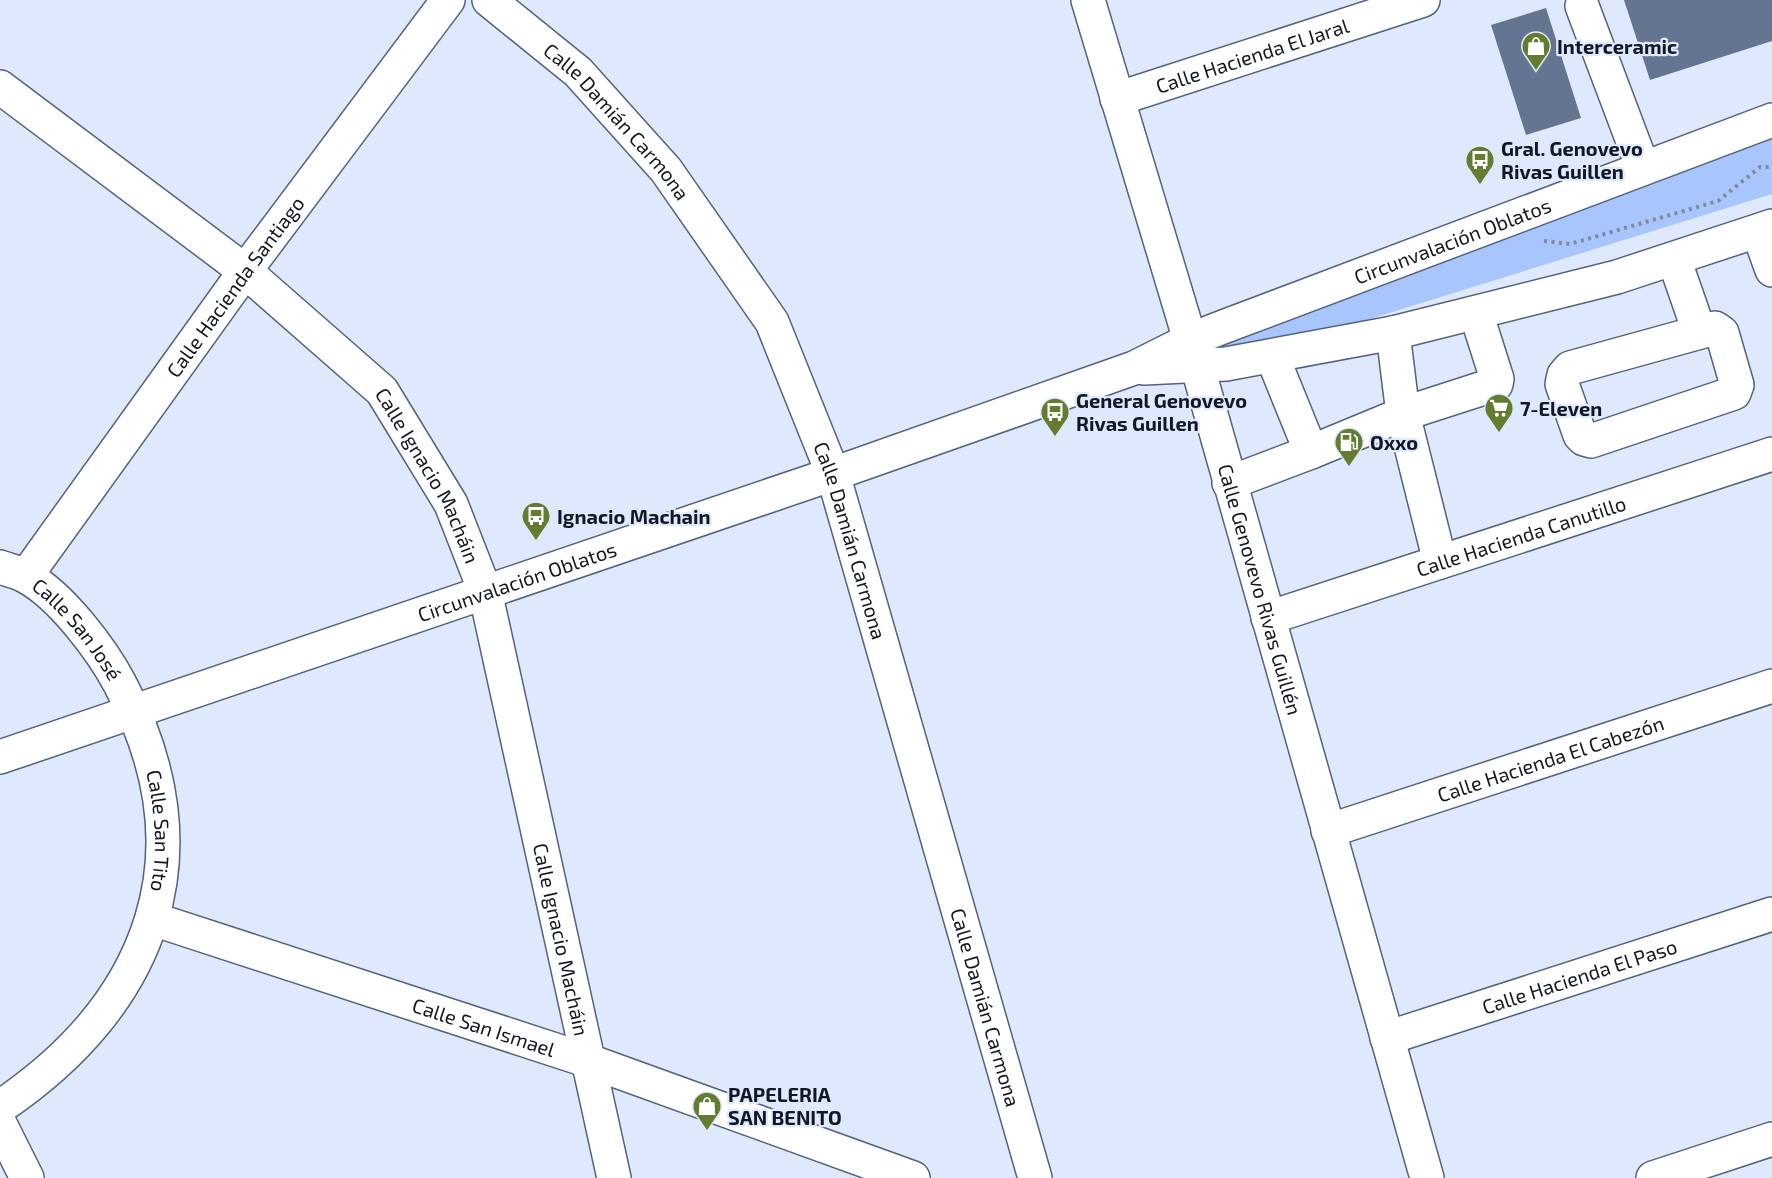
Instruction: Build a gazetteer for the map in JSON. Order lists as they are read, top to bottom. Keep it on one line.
{"streets":{"street":["Calle Hacienda El Jaral","Calle Damián Carmona","Circunvalación Oblatos","Calle Hacienda Santiago","Calle Ignacio Macháin","Calle Hacienda Canutillo","Calle Genovevo Rivas Guillén","Calle San José","Calle Hacienda El Cabezón","Calle San Tito","Calle Hacienda El Paso","Calle San Ismael"]},"crossings":[["Calle Hacienda El Jaral","Calle Genovevo Rivas Guillén"],["Calle Damián Carmona","Circunvalación Oblatos"],["Circunvalación Oblatos","Calle Ignacio Macháin"],["Circunvalación Oblatos","Calle Genovevo Rivas Guillén"],["Circunvalación Oblatos","Calle San José"],["Circunvalación Oblatos","Calle San Tito"],["Calle Hacienda Santiago","Calle Ignacio Macháin"],["Calle Hacienda Santiago","Calle San José"],["Calle Ignacio Macháin","Calle San Ismael"],["Calle Hacienda Canutillo","Calle Genovevo Rivas Guillén"],["Calle Genovevo Rivas Guillén","Calle Hacienda El Cabezón"],["Calle Genovevo Rivas Guillén","Calle Hacienda El Paso"],["Calle San José","Calle San Tito"],["Calle San Tito","Calle San Ismael"]],"places":{"shop":["Interceramic","PAPELERIA SAN BENITO"],"bus stop":["Gral. Genovevo Rivas Guillen","General Genovevo Rivas Guillen","Ignacio Machain"],"supermarket":["7-Eleven"],"fuel station":["Oxxo"]}}
